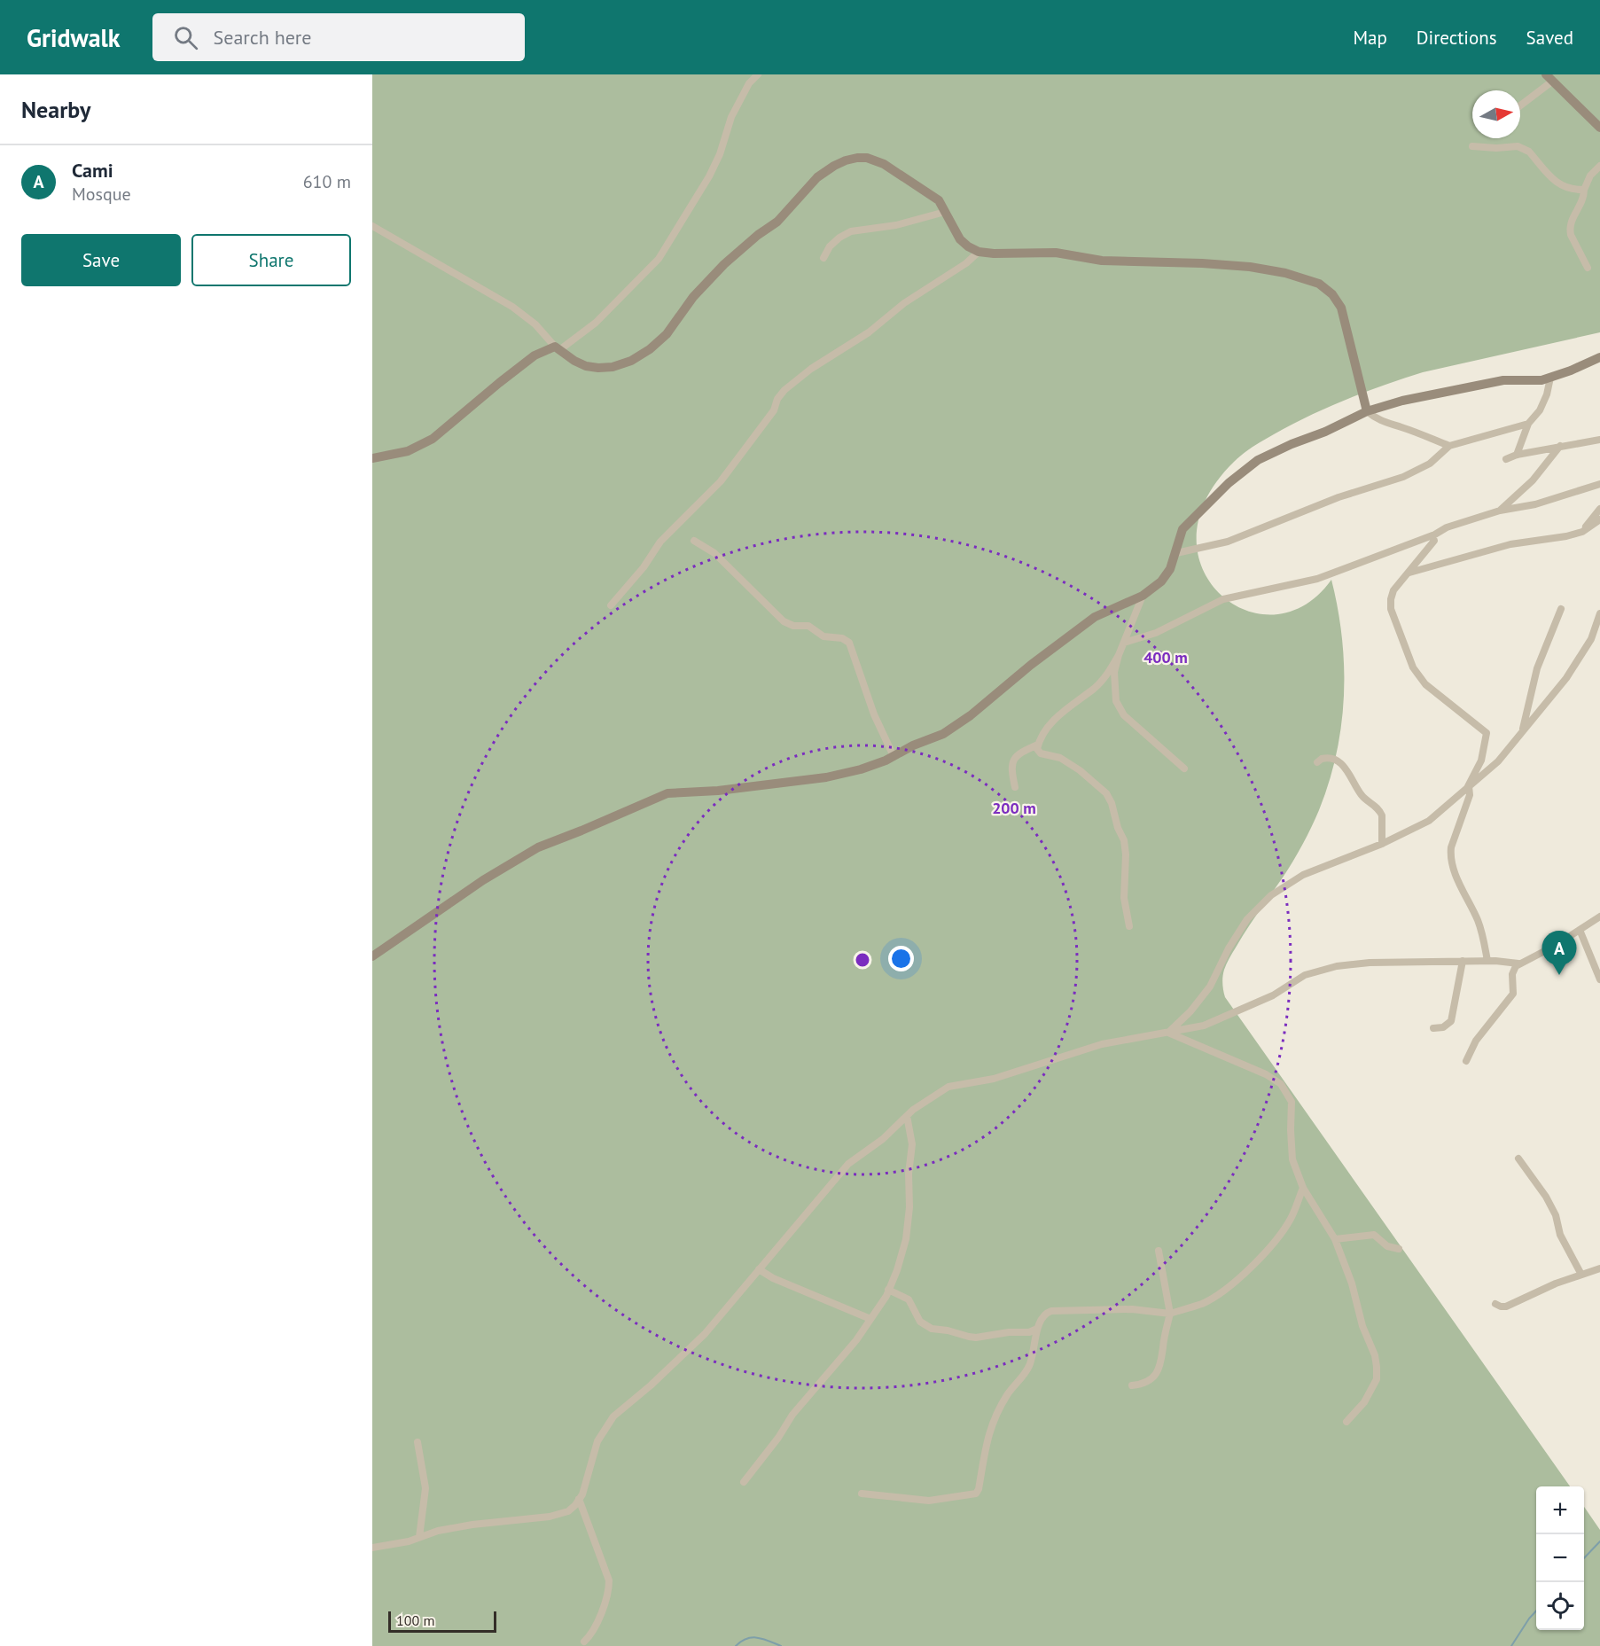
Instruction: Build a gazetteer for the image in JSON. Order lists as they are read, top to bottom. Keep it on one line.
{"scale_bar":"100 m","north":"right","page":{"header":"Gridwalk","search":"Search here","nav":["Map","Directions","Saved"],"heading":"Nearby","list":[{"mark":"A","name":"Cami","note":"Mosque","value":"610 m"}],"buttons":["Save","Share"],"pins":"A","map_buttons":["+","−"],"scale":"100 m"},"rings":["400 m","200 m"]}
